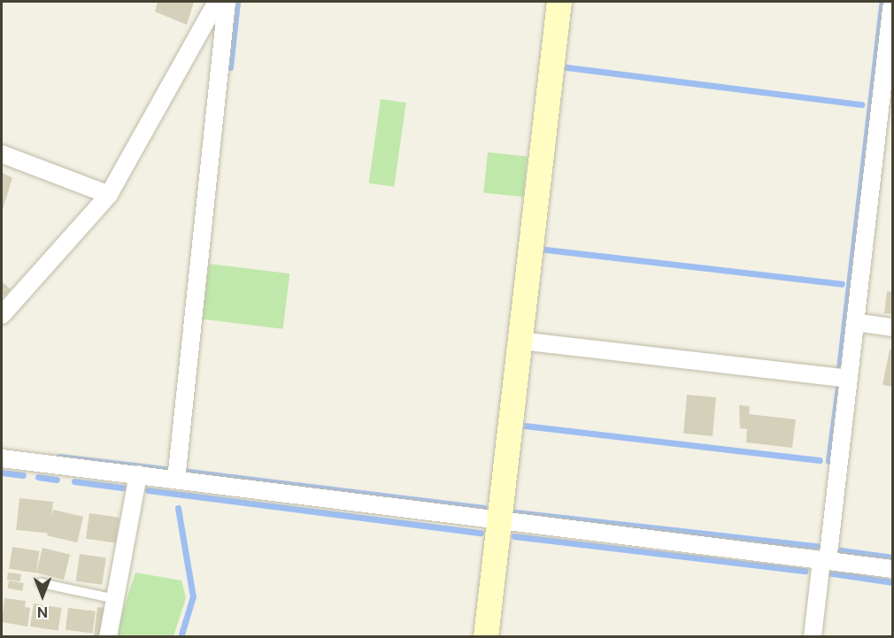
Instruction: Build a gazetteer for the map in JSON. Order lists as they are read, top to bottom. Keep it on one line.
{"north":"bottom"}
